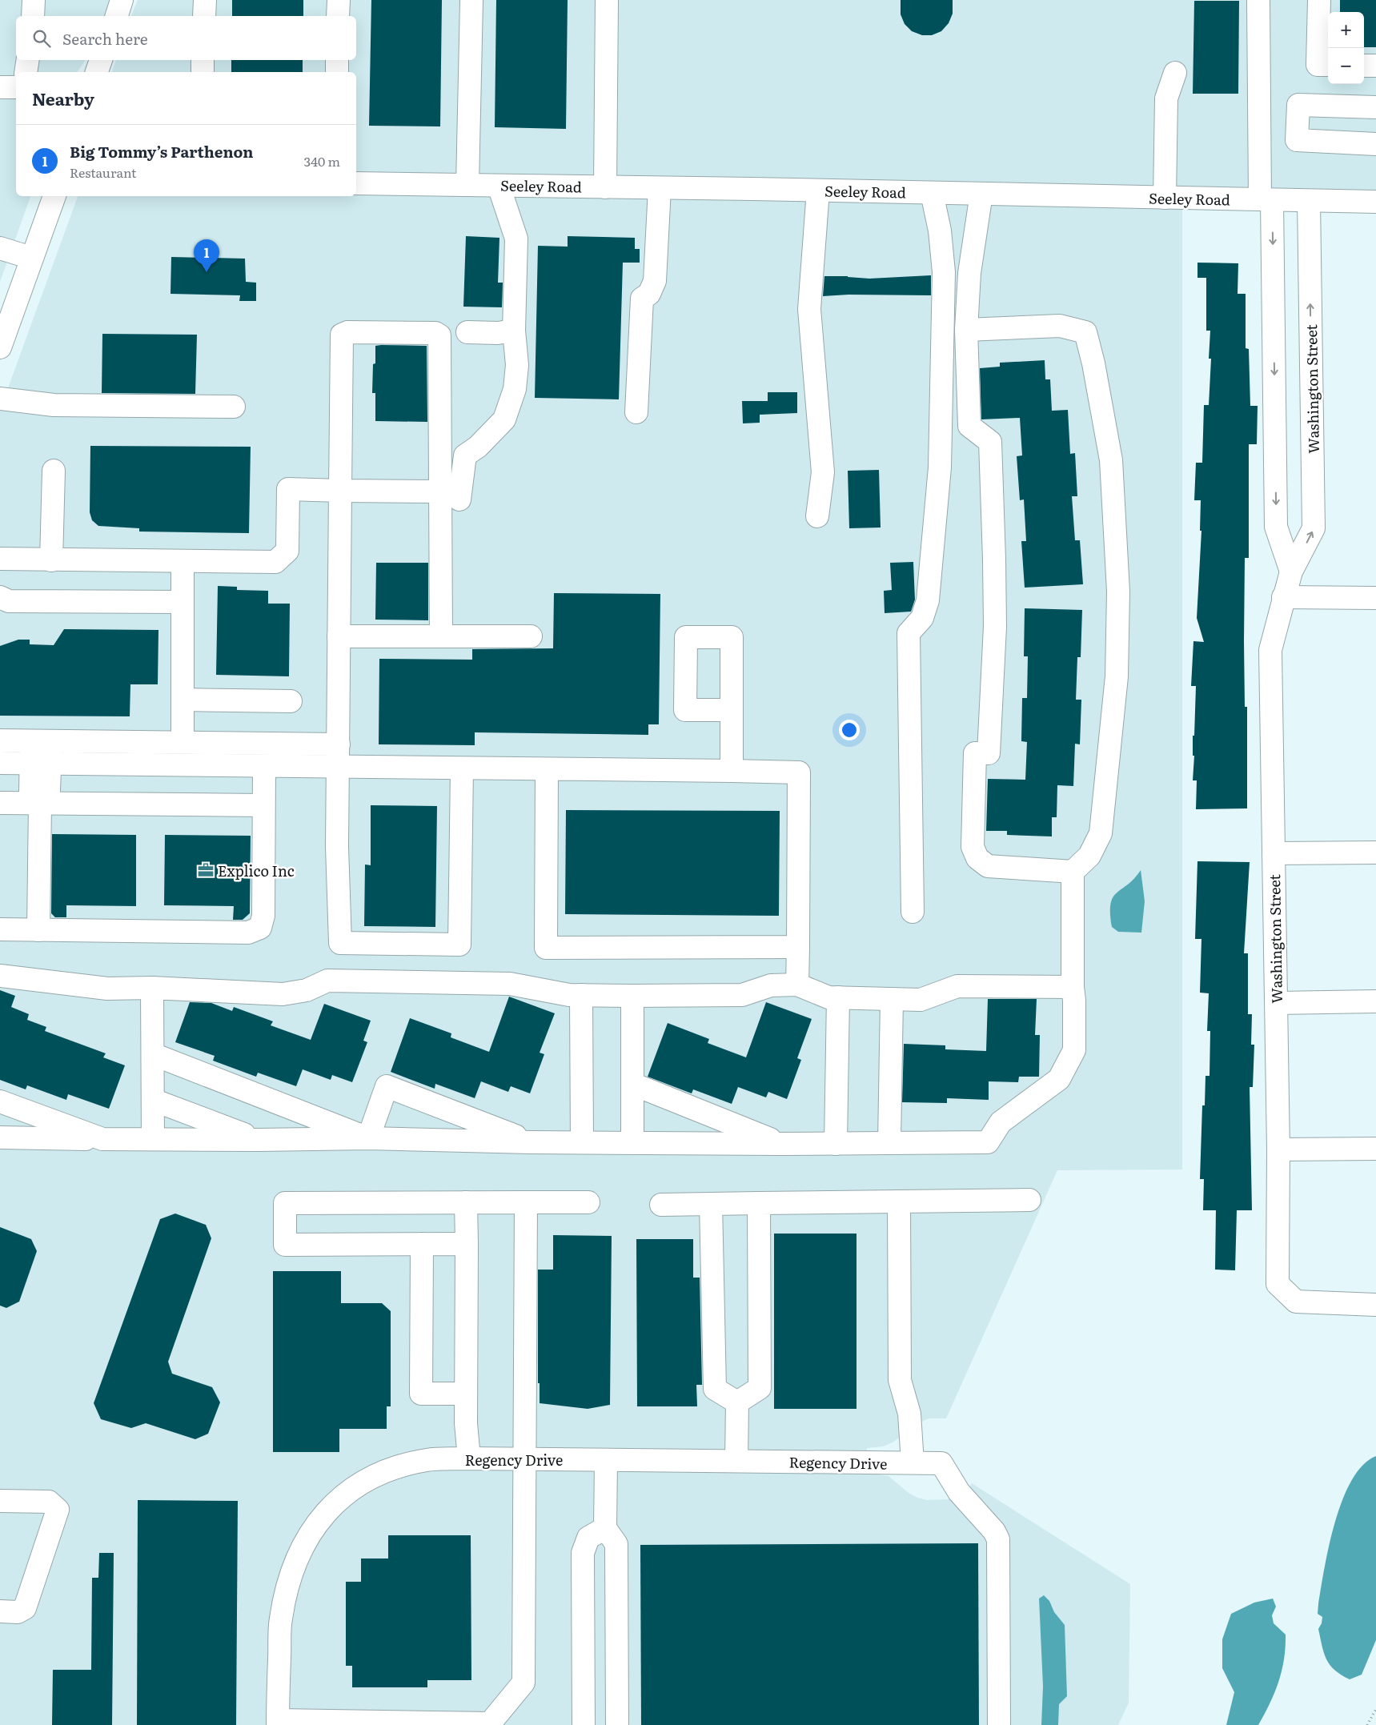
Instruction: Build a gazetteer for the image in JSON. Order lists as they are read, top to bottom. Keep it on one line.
{"streets":{"street":["Seeley Road","Washington Street","Regency Drive"]},"crossings":[["Seeley Road","Washington Street"]],"places":{"office":["Explico Inc"]},"page":{"map_buttons":["+","−"],"search":"Search here","heading":"Nearby","list":[{"mark":"1","name":"Big Tommy’s Parthenon","note":"Restaurant","value":"340 m"}],"pins":"1"}}
